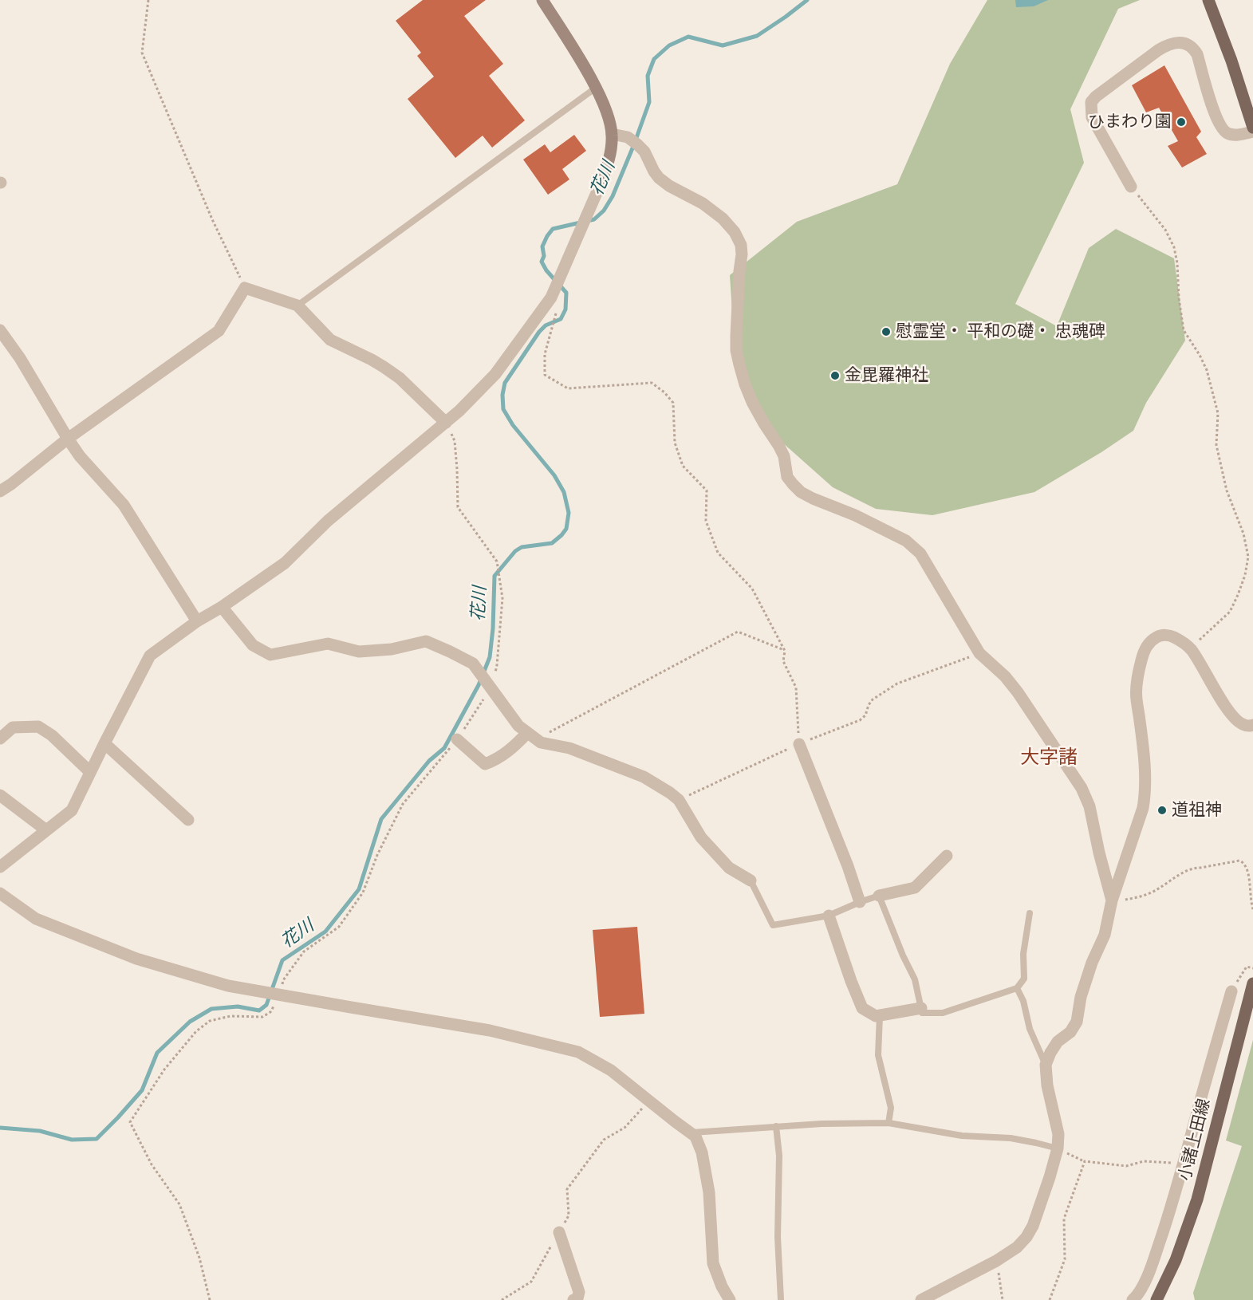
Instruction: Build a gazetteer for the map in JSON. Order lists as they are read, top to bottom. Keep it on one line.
{"streets":{"main road":["小諸上田線"]},"districts":["大字諸"],"water":["花川"],"places":["ひまわり園","慰霊堂・ 平和の礎・ 忠魂碑","金毘羅神社","道祖神"]}
